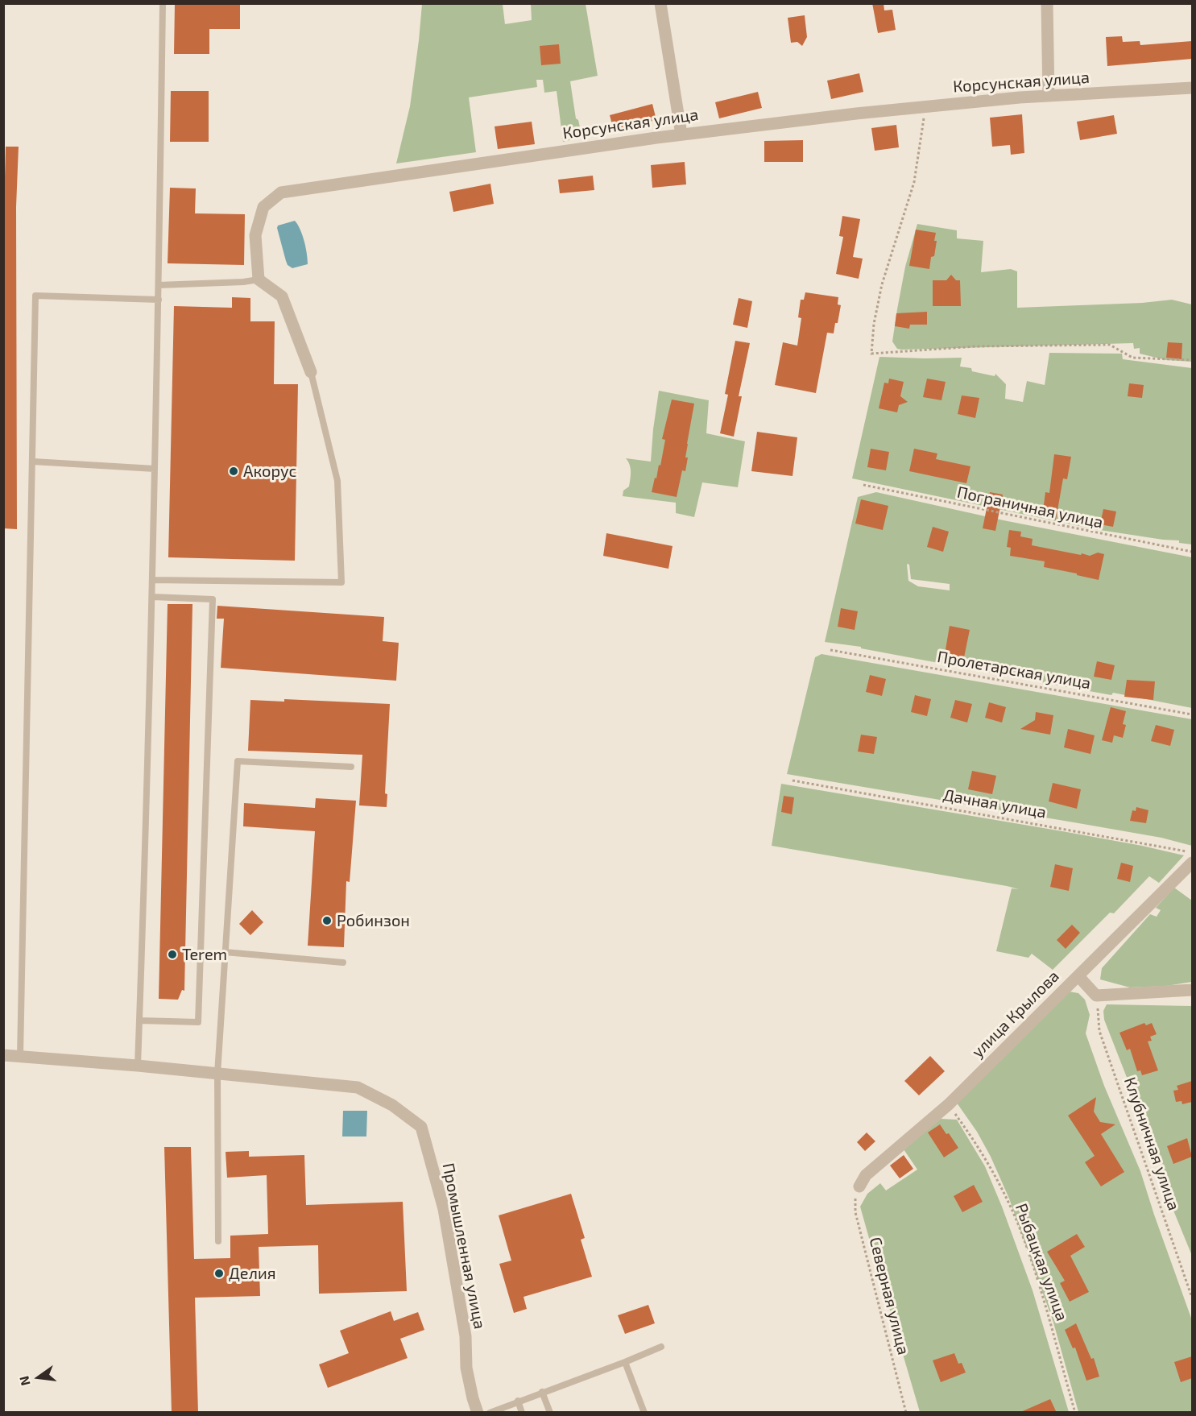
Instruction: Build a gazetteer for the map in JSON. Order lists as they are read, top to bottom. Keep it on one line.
{"streets":{"street":["Корсунская улица","улица Крылова","Промышленная улица"],"path":["Пограничная улица","Пролетарская улица","Дачная улица","Клубничная улица","Рыбацкая улица","Северная улица"]},"crossings":[["улица Крылова","Рыбацкая улица"],["улица Крылова","Северная улица"]],"places":["Акорус","Робинзон","Terem","Делия"],"north":"left"}
